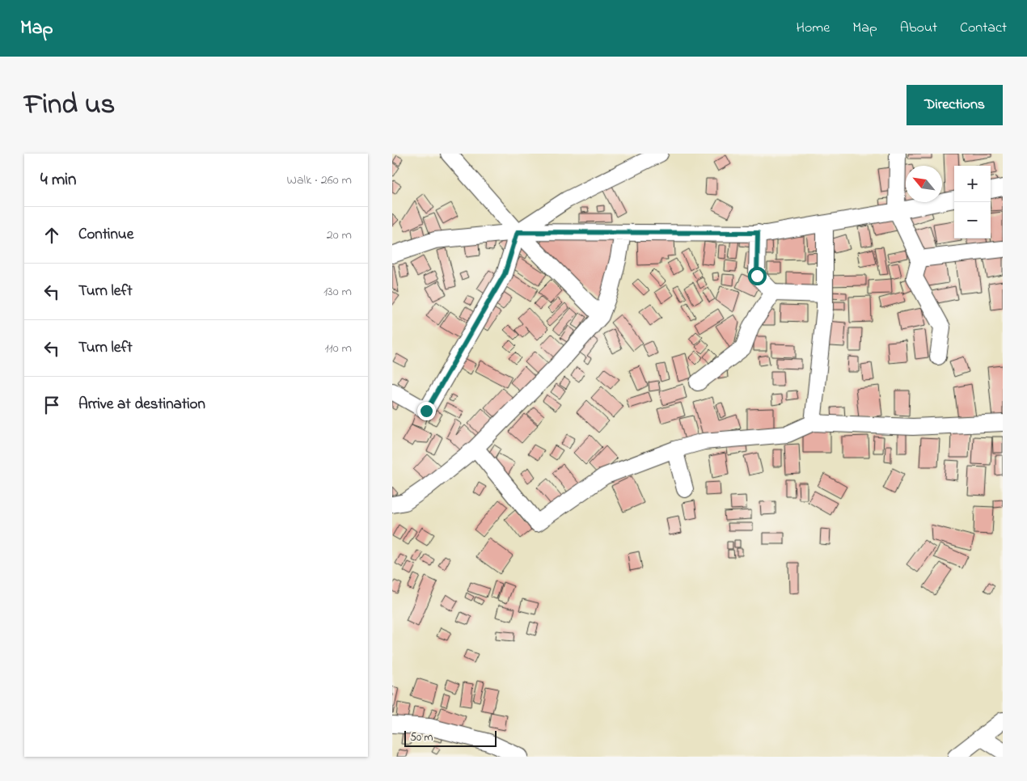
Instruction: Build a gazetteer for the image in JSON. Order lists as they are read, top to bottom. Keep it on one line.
{"scale_bar":"50 m","north":"top left","page":{"header":"Map","nav":["Home","Map","About","Contact"],"title":"Find us","buttons":"Directions","heading":["4 min","Walk · 260 m"],"map_buttons":["+","−"],"list":[["Continue","20 m"],["Turn left","130 m"],["Turn left","110 m"],"Arrive at destination"],"scale":"50 m"}}
